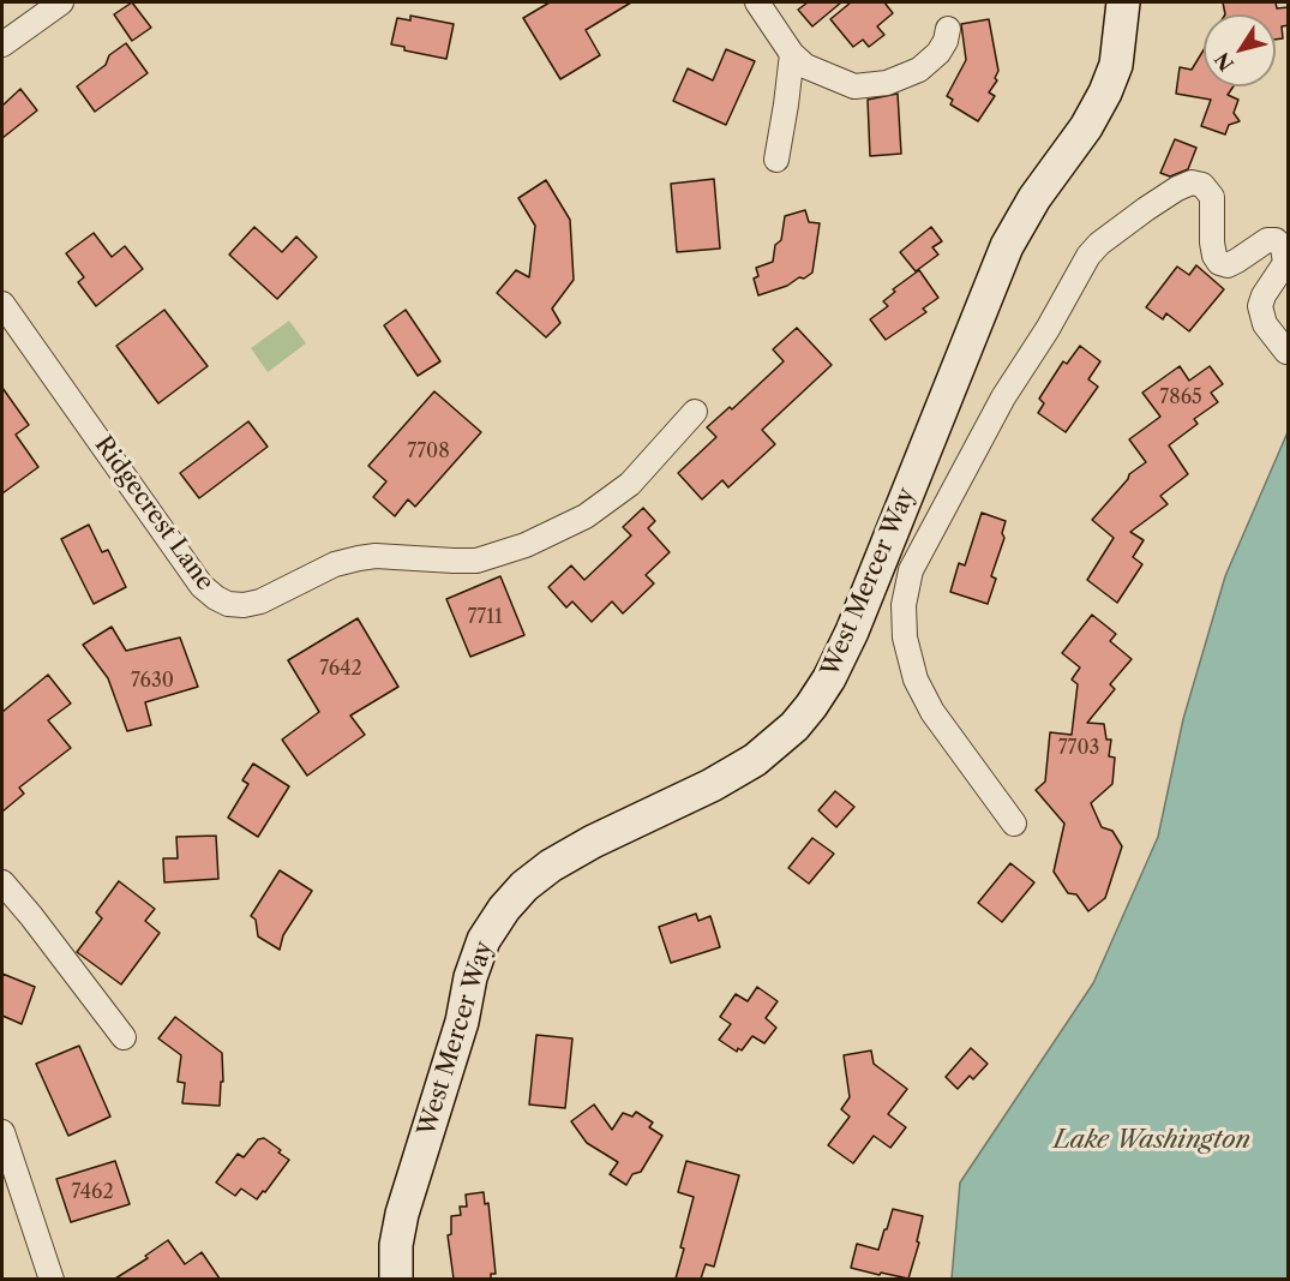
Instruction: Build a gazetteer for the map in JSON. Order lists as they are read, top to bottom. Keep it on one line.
{"streets":{"street":["Ridgecrest Lane","West Mercer Way"]},"water":["Lake Washington"],"house_numbers":["7865","7708","7711","7642","7630","7703","7462"],"north":"bottom left"}
